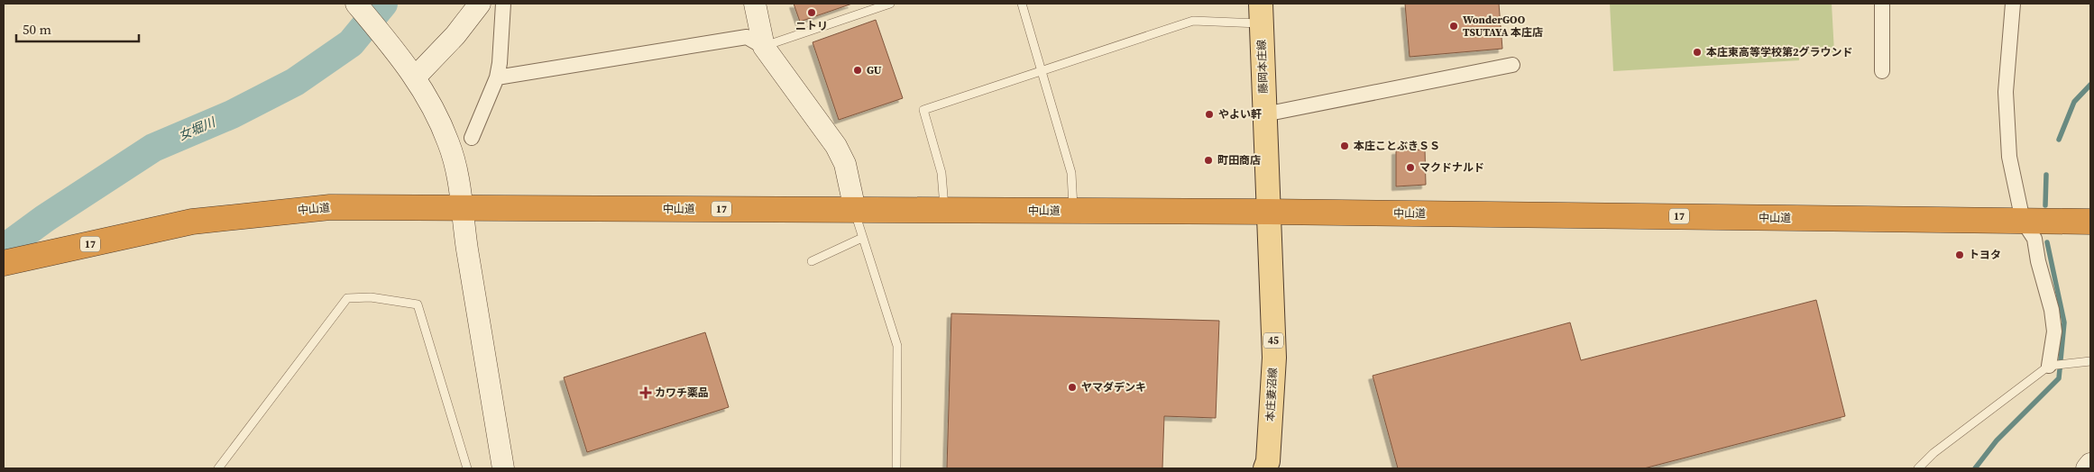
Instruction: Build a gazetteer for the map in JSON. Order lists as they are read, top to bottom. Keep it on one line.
{"streets":{"highway":["中山道","17"],"main road":["藤岡本庄線","45","本庄妻沼線"]},"crossings":[["藤岡本庄線","中山道"],["藤岡本庄線","本庄妻沼線"],["中山道","本庄妻沼線"]],"water":["女堀川"],"places":{"other":["ニトリ","WonderGOO TSUTAYA 本庄店","本庄東高等学校第2グラウンド","GU","やよい軒","本庄ことぶきＳＳ","町田商店","マクドナルド","トヨタ","ヤマダデンキ"],"health":["カワチ薬品"]},"scale_bar":"50 m"}
